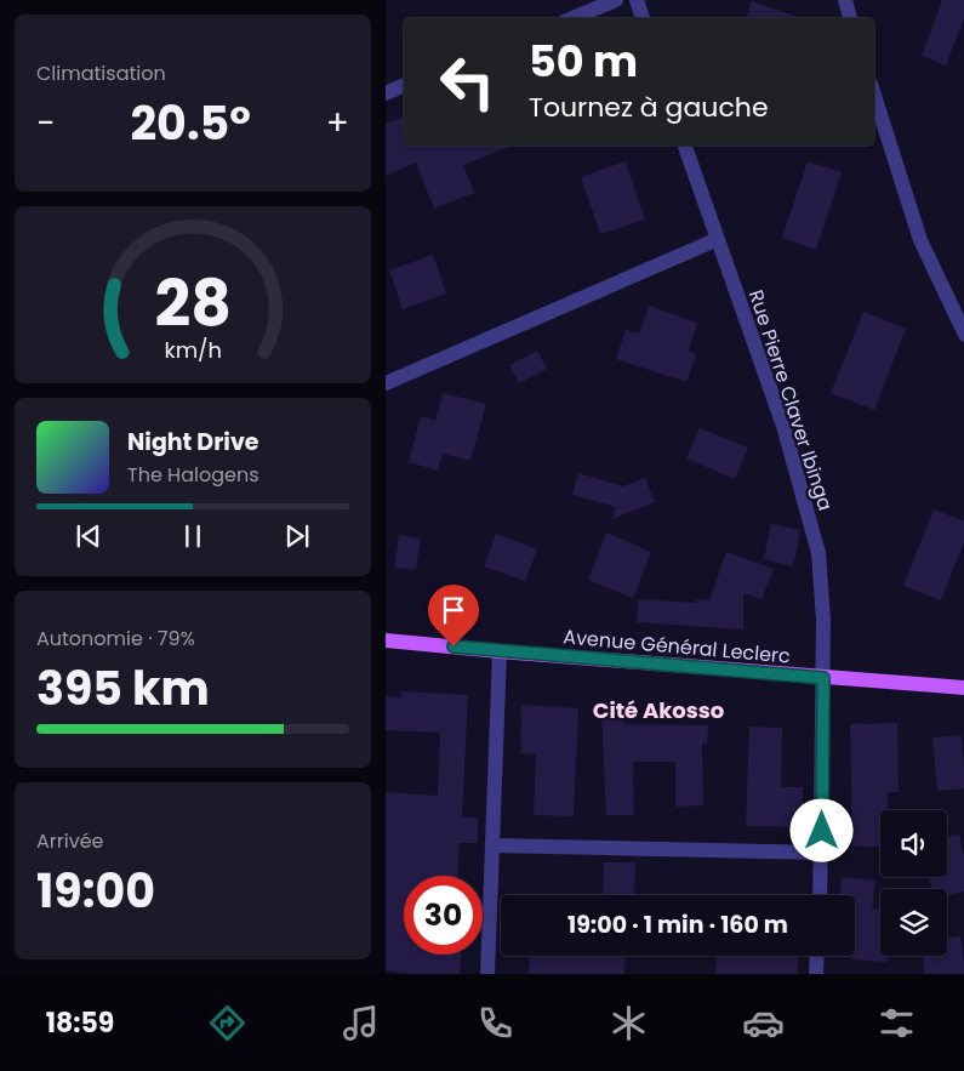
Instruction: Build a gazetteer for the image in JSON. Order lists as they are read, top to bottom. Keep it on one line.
{"streets":{"main road":["Avenue Général Leclerc"],"street":["Rue Pierre Claver Ibinga"]},"crossings":[["Rue Pierre Claver Ibinga","Avenue Général Leclerc"]],"districts":["Cité Akosso"],"page":{"tile":["Climatisation",["Autonomie · 79%","395 km"],["Arrivée","19:00"]],"turn":["50 m","Tournez à gauche"],"heat":["−","20.5°","+"],"song":["Night Drive","The Halogens"],"limit":"30","trip":"19:00 · 1 min · 160 m","tabs":"18:59","gauge":["28","km/h"]}}
